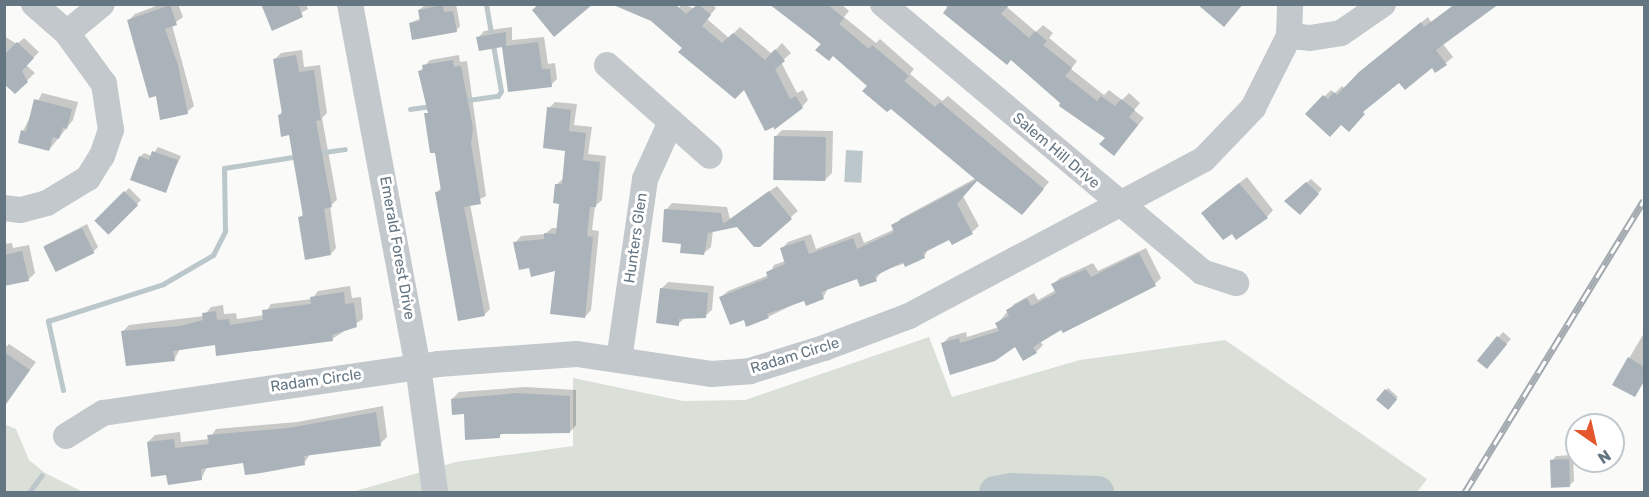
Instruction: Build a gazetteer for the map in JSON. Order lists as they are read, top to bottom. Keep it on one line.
{"streets":{"street":["Salem Hill Drive","Hunters Glen","Emerald Forest Drive","Radam Circle"]},"crossings":[["Salem Hill Drive","Radam Circle"],["Hunters Glen","Radam Circle"],["Emerald Forest Drive","Radam Circle"]],"north":"bottom right"}
